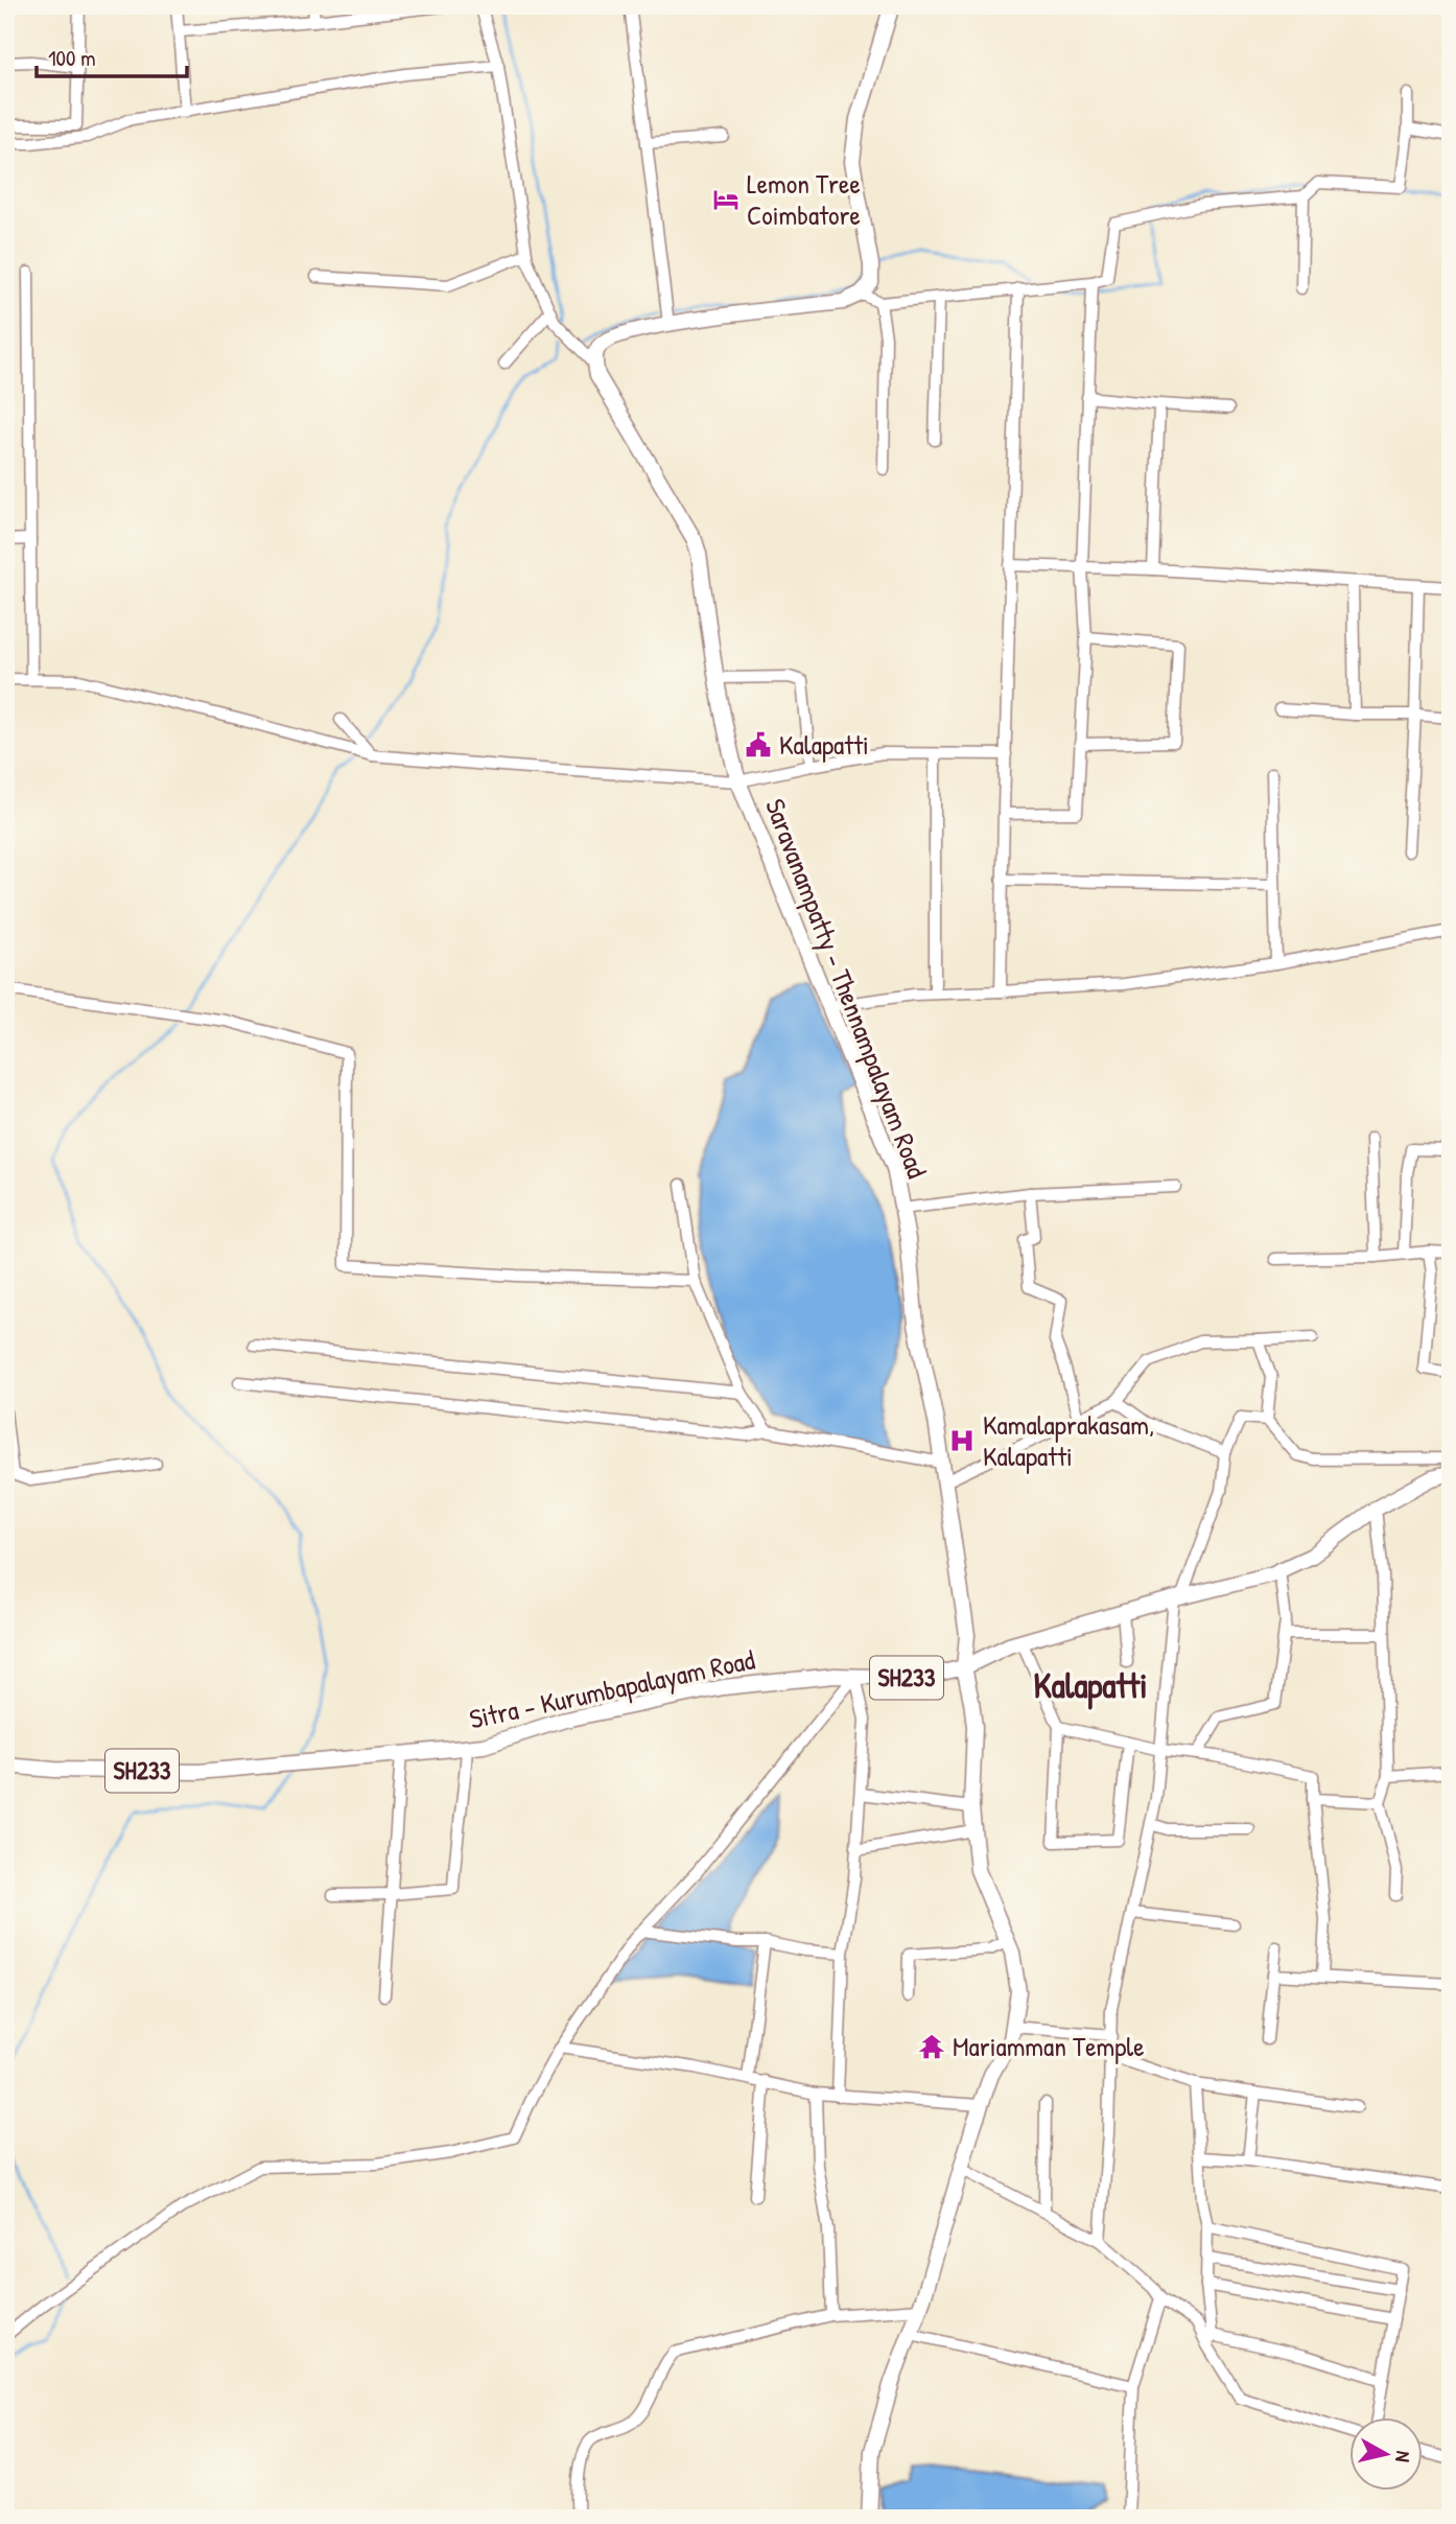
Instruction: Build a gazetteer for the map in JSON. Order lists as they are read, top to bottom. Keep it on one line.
{"streets":{"main road":["Saravanampatty - Thennampalayam Road","SH233","Sitra - Kurumbapalayam Road"]},"crossings":[["Saravanampatty - Thennampalayam Road","Sitra - Kurumbapalayam Road"]],"districts":["Kalapatti"],"places":{"hotel":["Lemon Tree Coimbatore"],"public building":["Kalapatti"],"hospital":["Kamalaprakasam, Kalapatti"],"temple":["Mariamman Temple"]},"scale_bar":"100 m","north":"right"}
